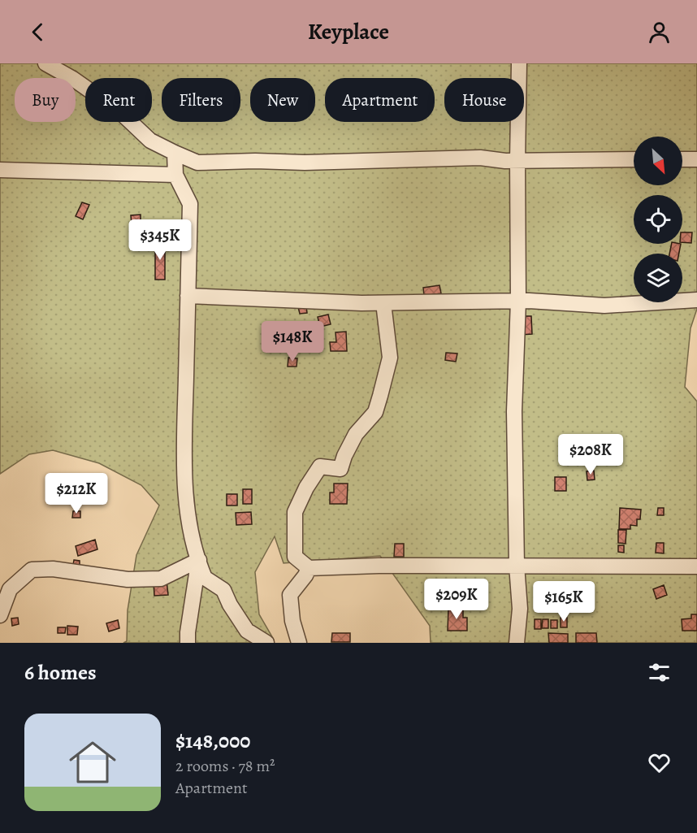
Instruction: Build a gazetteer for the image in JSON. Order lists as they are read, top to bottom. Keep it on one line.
{"north":"bottom right","page":{"header":"Keyplace","chip":["Buy","Rent","Filters","New","Apartment","House"],"price":["$345K","$148K","$208K","$212K","$209K","$165K"],"heading":"6 homes","list":[{"name":"$148,000","note":"2 rooms · 78 m² · Apartment"}]}}
